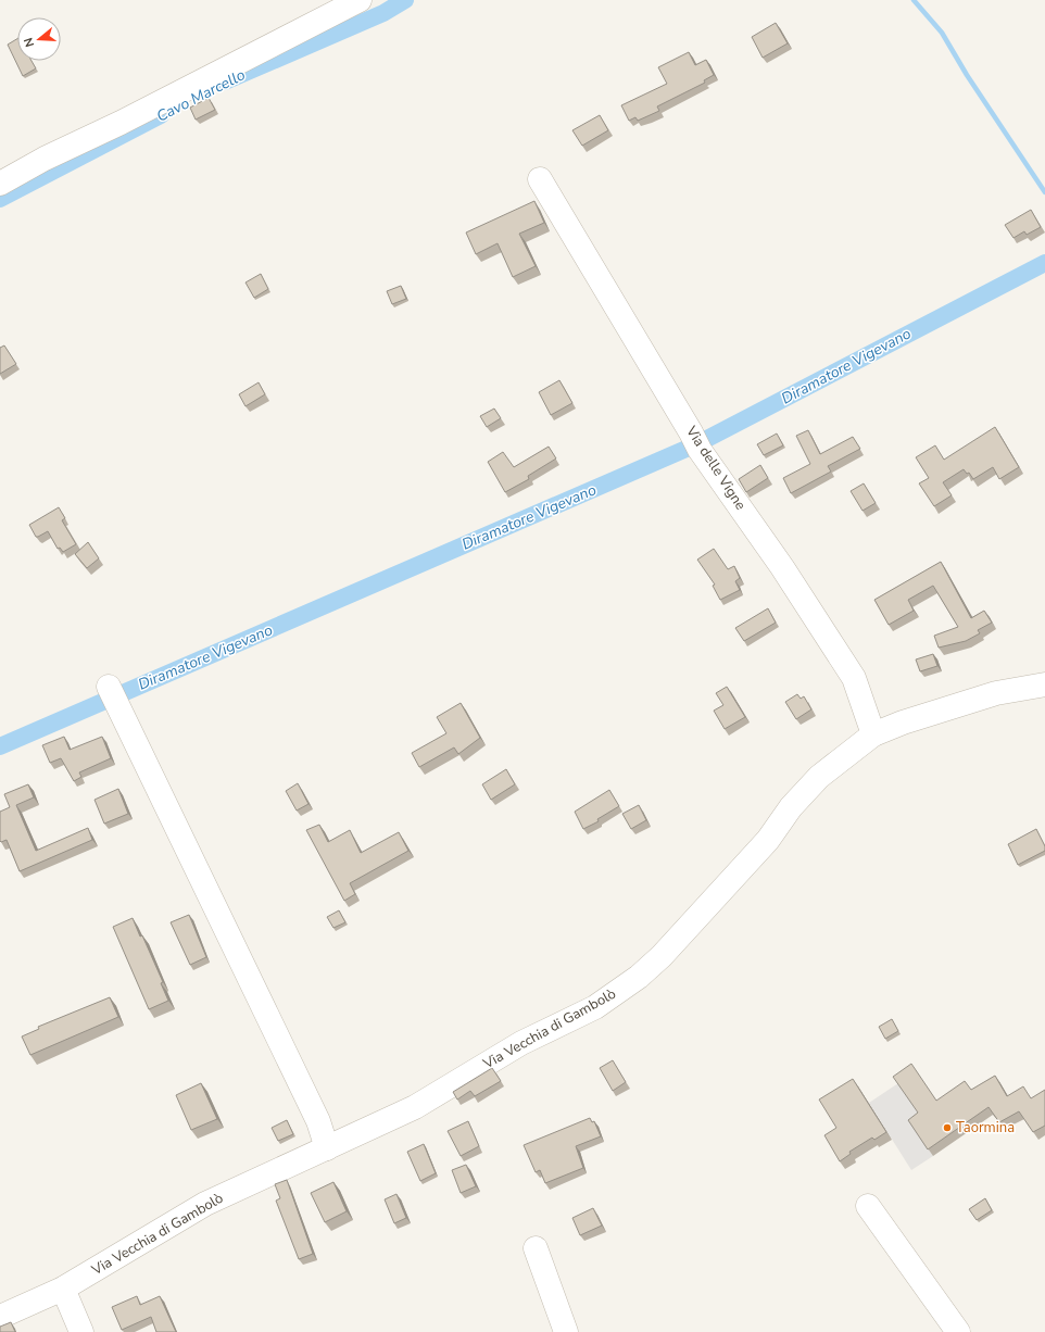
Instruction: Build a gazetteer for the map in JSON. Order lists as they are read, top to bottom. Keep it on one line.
{"streets":{"street":["Via delle Vigne","Via Vecchia di Gambolò"]},"crossings":[["Via delle Vigne","Via Vecchia di Gambolò"]],"water":["Cavo Marcello","Diramatore Vigevano"],"places":["Taormina"],"north":"left"}
